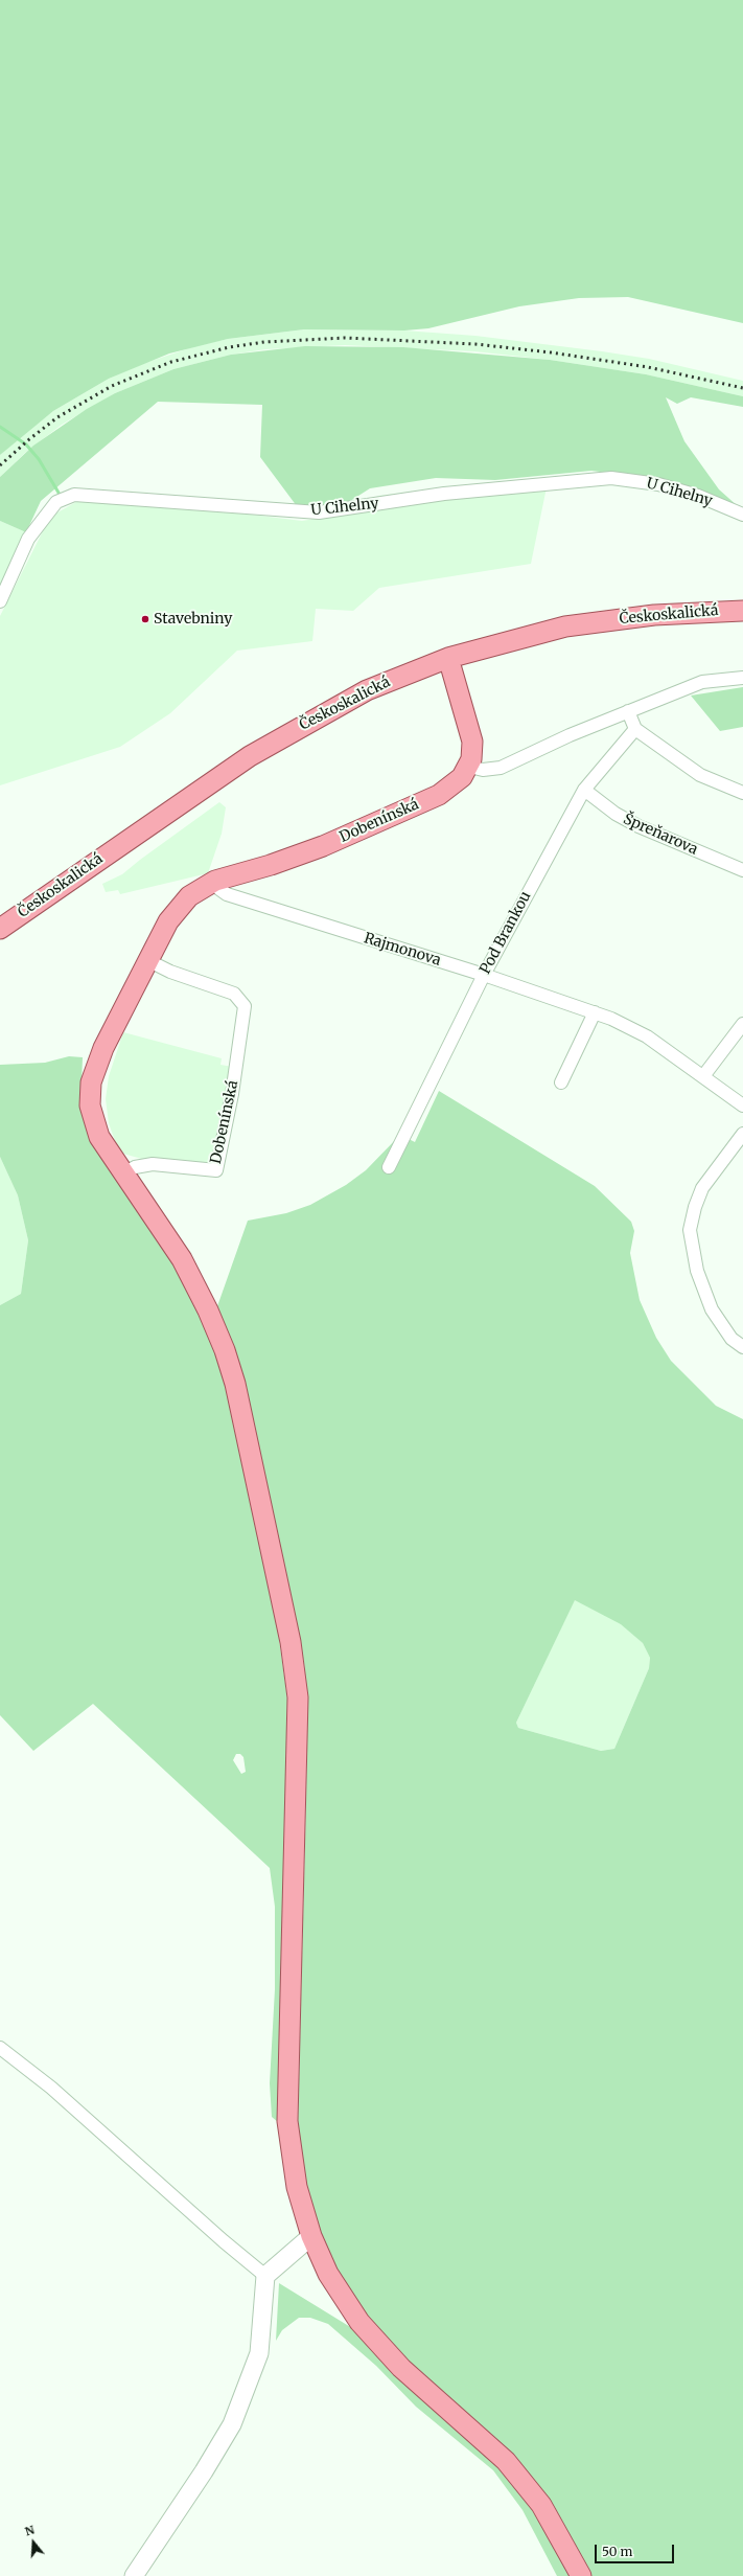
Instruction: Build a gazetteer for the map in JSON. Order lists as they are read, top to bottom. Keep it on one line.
{"streets":{"main road":["Českoskalická","Dobenínská"],"street":["U Cihelny","Špreňarova","Pod Brankou","Rajmonova"]},"crossings":[["Českoskalická","Dobenínská"],["Dobenínská","Rajmonova"],["Špreňarova","Pod Brankou"],["Pod Brankou","Rajmonova"]],"places":["Stavebniny"],"scale_bar":"50 m","north":"top"}
